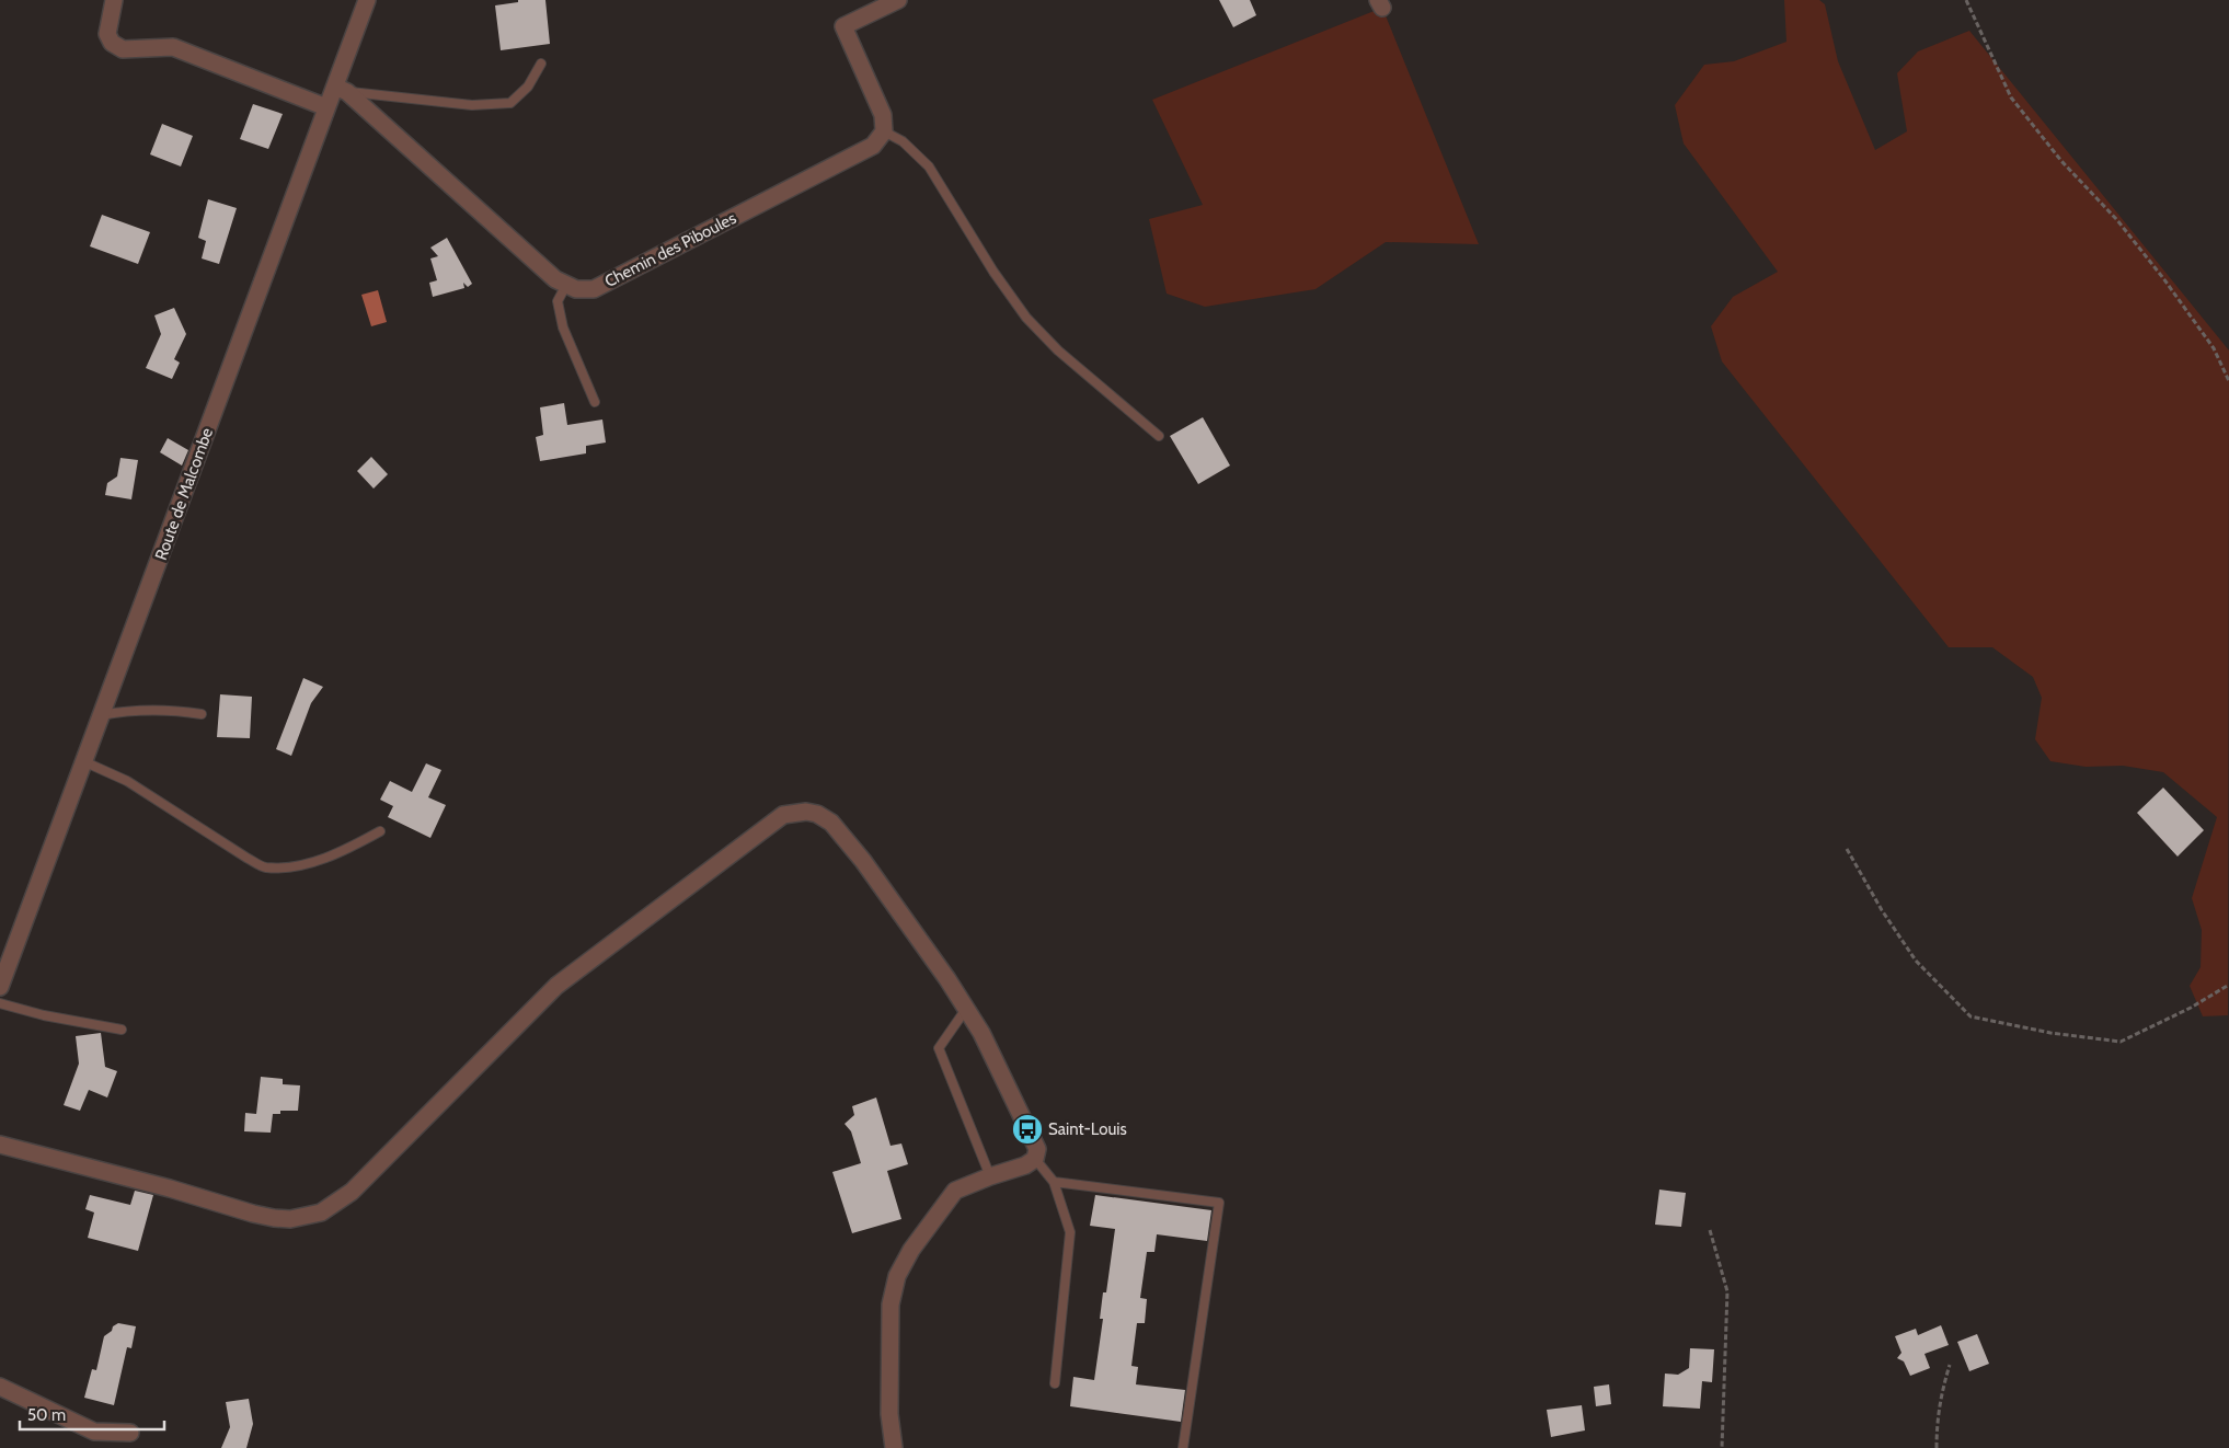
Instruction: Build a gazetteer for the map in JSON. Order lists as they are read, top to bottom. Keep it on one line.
{"streets":{"street":["Chemin des Piboules","Route de Malcombe"]},"crossings":[["Chemin des Piboules","Route de Malcombe"]],"places":{"bus stop":["Saint-Louis"]},"scale_bar":"50 m"}
